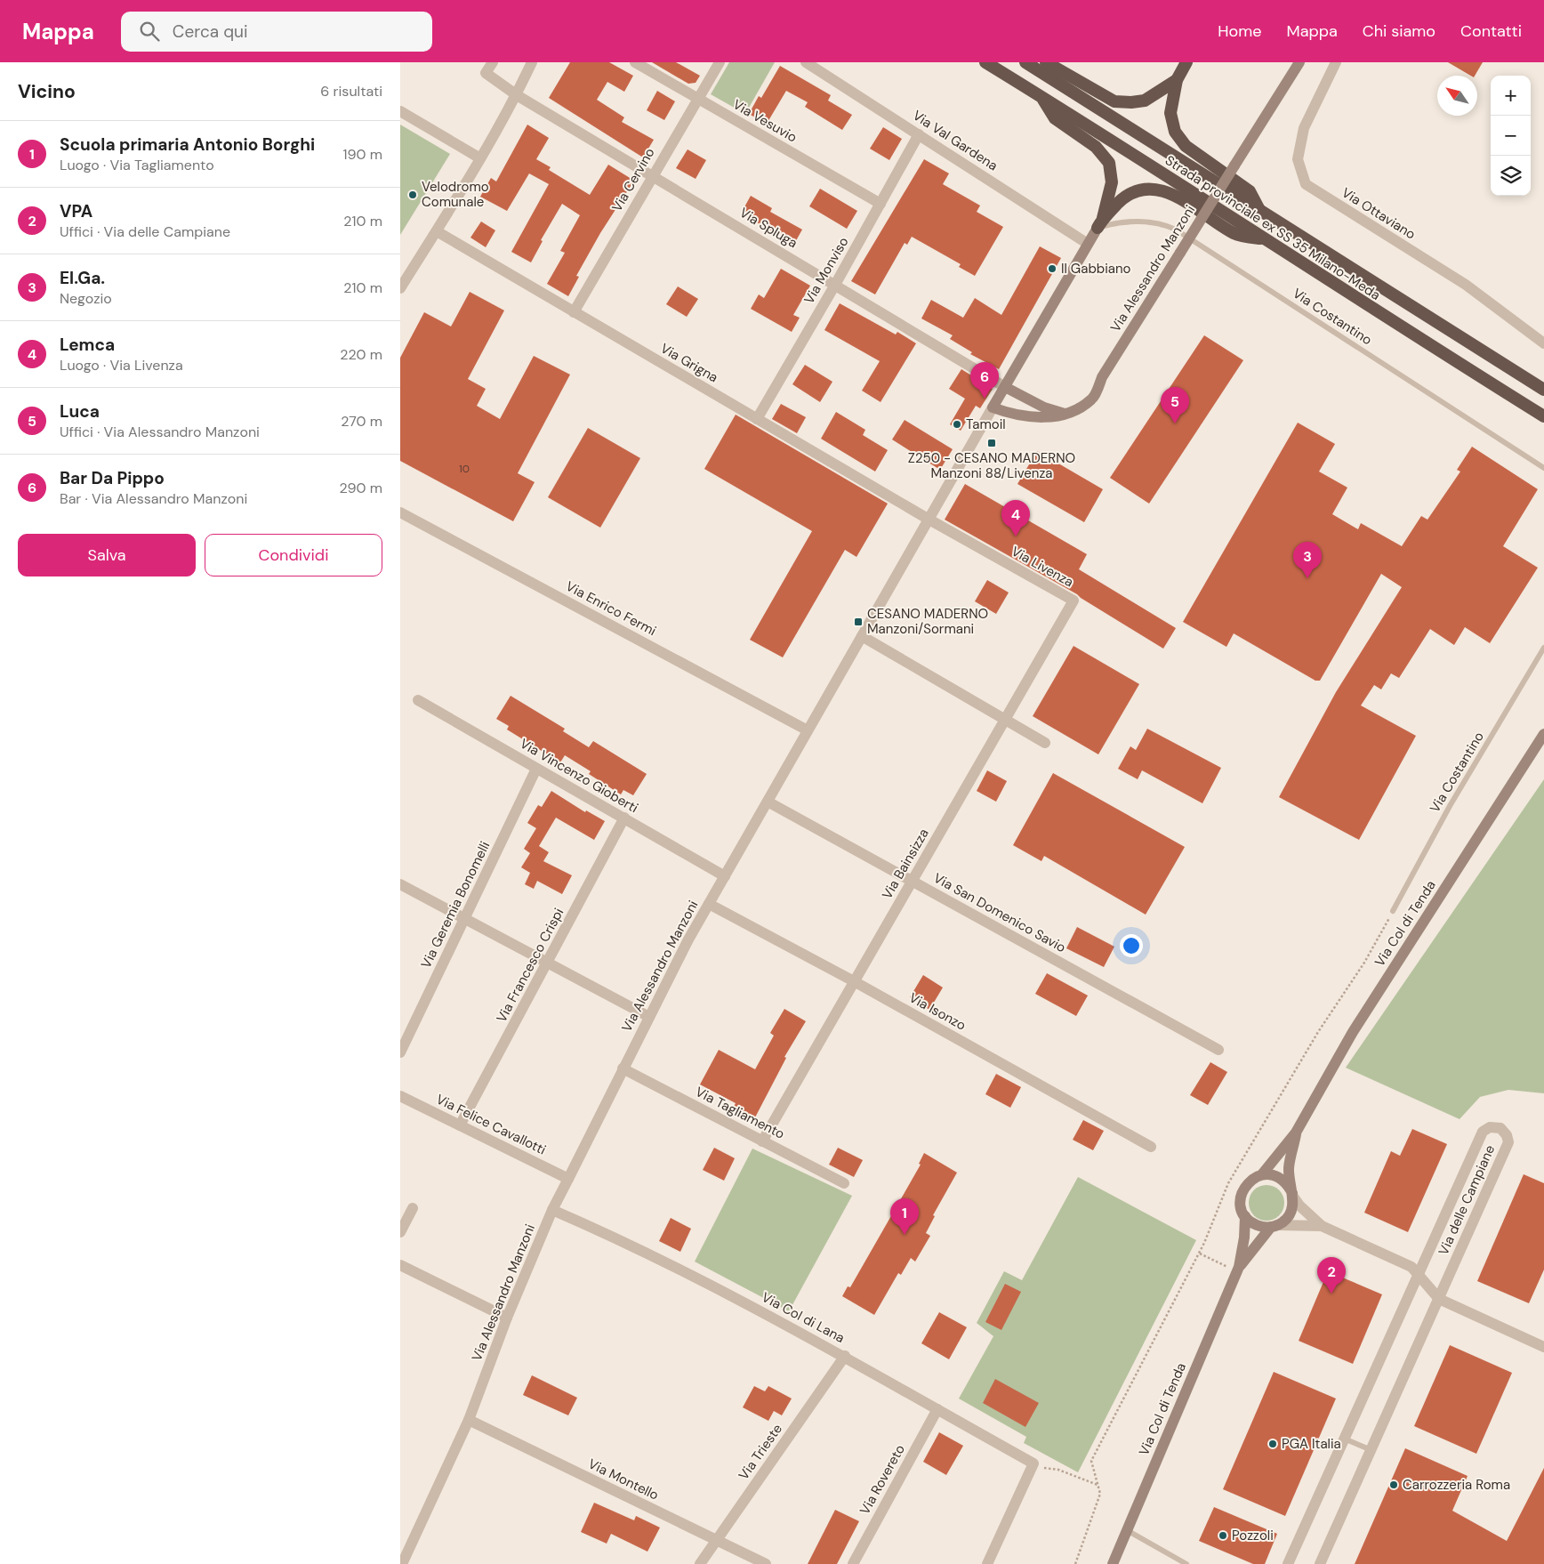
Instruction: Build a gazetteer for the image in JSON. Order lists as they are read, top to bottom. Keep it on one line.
{"streets":{"highway":["Strada provinciale ex SS 35 Milano-Meda"],"main road":["Via Alessandro Manzoni","Via Col di Tenda"],"street":["Via Vesuvio","Via Val Gardena","Via Cervino","Via Ottaviano","Via Spluga","Via Monviso","Via Grigna","Via Livenza","Via Enrico Fermi","Via Vincenzo Gioberti","Via Bainsizza","Via Geremia Bonomelli","Via San Domenico Savio","Via Francesco Crispi","Via Isonzo","Via Tagliamento","Via Felice Cavallotti","Via delle Campiane","Via Col di Lana","Via Trieste","Via Montello","Via Rovereto"],"lane":["Via Costantino"]},"crossings":[["Via Vesuvio","Via Cervino"],["Via Vesuvio","Via Monviso"],["Via Val Gardena","Via Alessandro Manzoni"],["Via Val Gardena","Via Monviso"],["Via Cervino","Via Spluga"],["Via Cervino","Via Grigna"],["Via Spluga","Via Alessandro Manzoni"],["Via Spluga","Via Monviso"],["Via Alessandro Manzoni","Via Costantino"],["Via Alessandro Manzoni","Via Grigna"],["Via Alessandro Manzoni","Via Livenza"],["Via Alessandro Manzoni","Via Enrico Fermi"],["Via Alessandro Manzoni","Via Vincenzo Gioberti"],["Via Alessandro Manzoni","Via San Domenico Savio"],["Via Alessandro Manzoni","Via Isonzo"],["Via Alessandro Manzoni","Via Tagliamento"],["Via Alessandro Manzoni","Via Felice Cavallotti"],["Via Alessandro Manzoni","Via Col di Lana"],["Via Alessandro Manzoni","Via Montello"],["Via Monviso","Via Grigna"],["Via Grigna","Via Livenza"],["Via Livenza","Via Bainsizza"],["Via Vincenzo Gioberti","Via Geremia Bonomelli"],["Via Vincenzo Gioberti","Via Francesco Crispi"],["Via Bainsizza","Via San Domenico Savio"],["Via Bainsizza","Via Isonzo"],["Via Bainsizza","Via Tagliamento"],["Via Francesco Crispi","Via Felice Cavallotti"],["Via Col di Lana","Via Trieste"],["Via Col di Lana","Via Rovereto"],["Via Trieste","Via Montello"]],"places":{"other":["Velodromo Comunale","Il Gabbiano","Tamoil","PGA Italia","Carrozzeria Roma","Pozzoli"],"transit":["Z250 - CESANO MADERNO Manzoni 88/Livenza","CESANO MADERNO Manzoni/Sormani"]},"house_numbers":["10"],"north":"top left","page":{"header":"Mappa","search":"Cerca qui","nav":["Home","Mappa","Chi siamo","Contatti"],"heading":["Vicino","6 risultati"],"map_buttons":["+","−"],"list":[{"mark":"1","name":"Scuola primaria Antonio Borghi","note":"Luogo · Via Tagliamento","value":"190 m"},{"mark":"2","name":"VPA","note":"Uffici · Via delle Campiane","value":"210 m"},{"mark":"3","name":"El.Ga.","note":"Negozio","value":"210 m"},{"mark":"4","name":"Lemca","note":"Luogo · Via Livenza","value":"220 m"},{"mark":"5","name":"Luca","note":"Uffici · Via Alessandro Manzoni","value":"270 m"},{"mark":"6","name":"Bar Da Pippo","note":"Bar · Via Alessandro Manzoni","value":"290 m"}],"pins":["6","5","4","3","1","2"],"buttons":["Salva","Condividi"]}}
